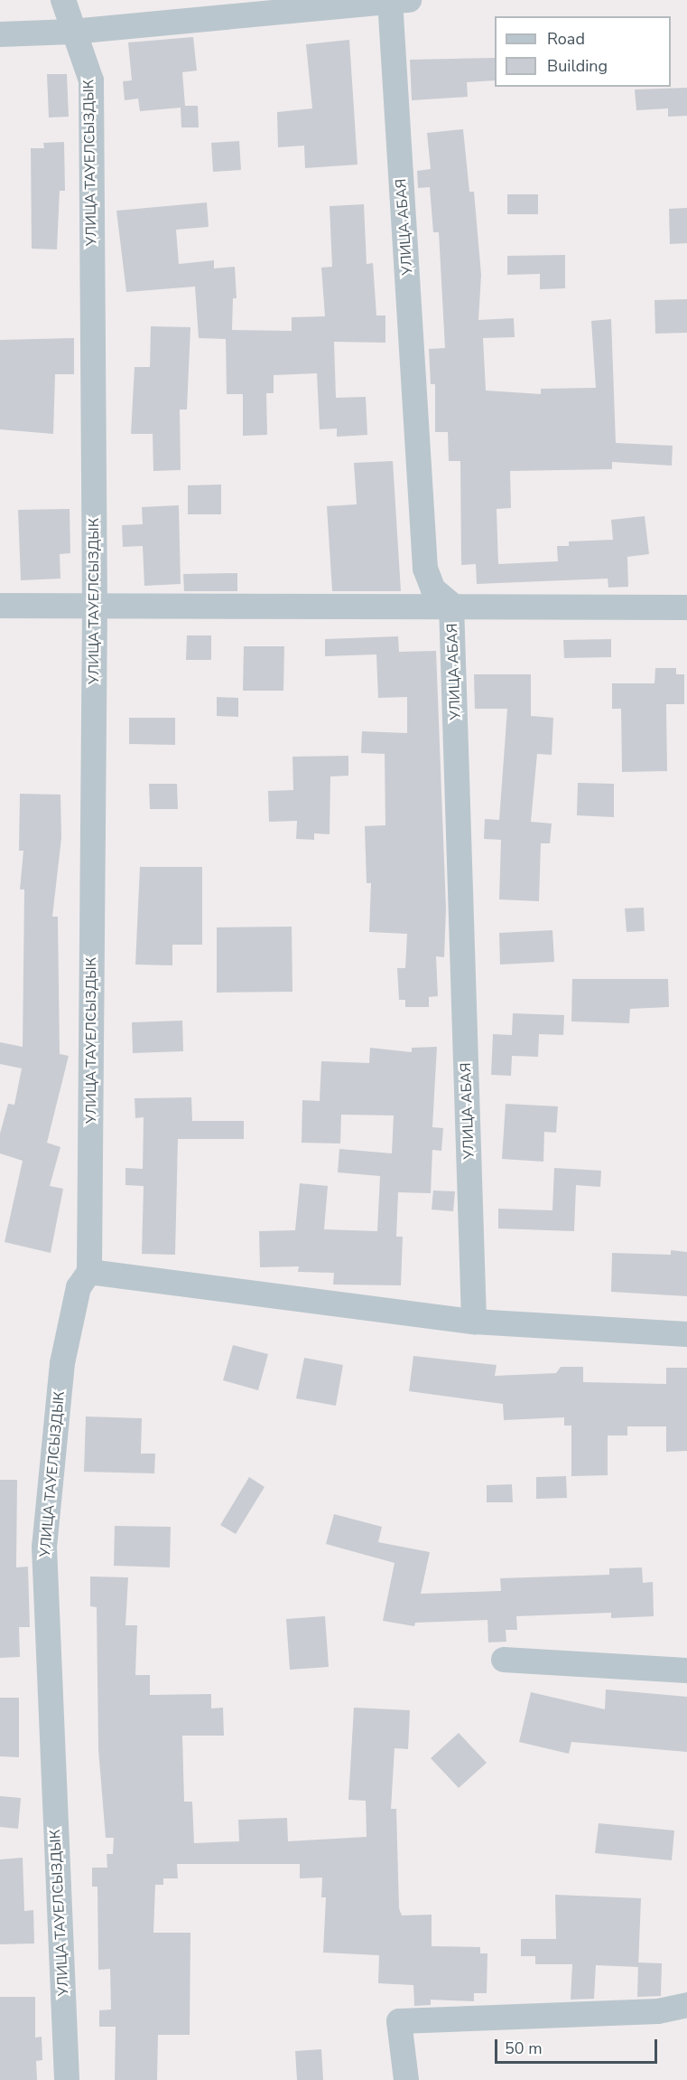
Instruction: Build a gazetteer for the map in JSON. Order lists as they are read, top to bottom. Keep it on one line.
{"streets":{"street":["УЛИЦА ТАУЕЛСЫЗДЫК","УЛИЦА АБАЯ"]},"legend":["Road","Building"],"scale_bar":"50 m"}
